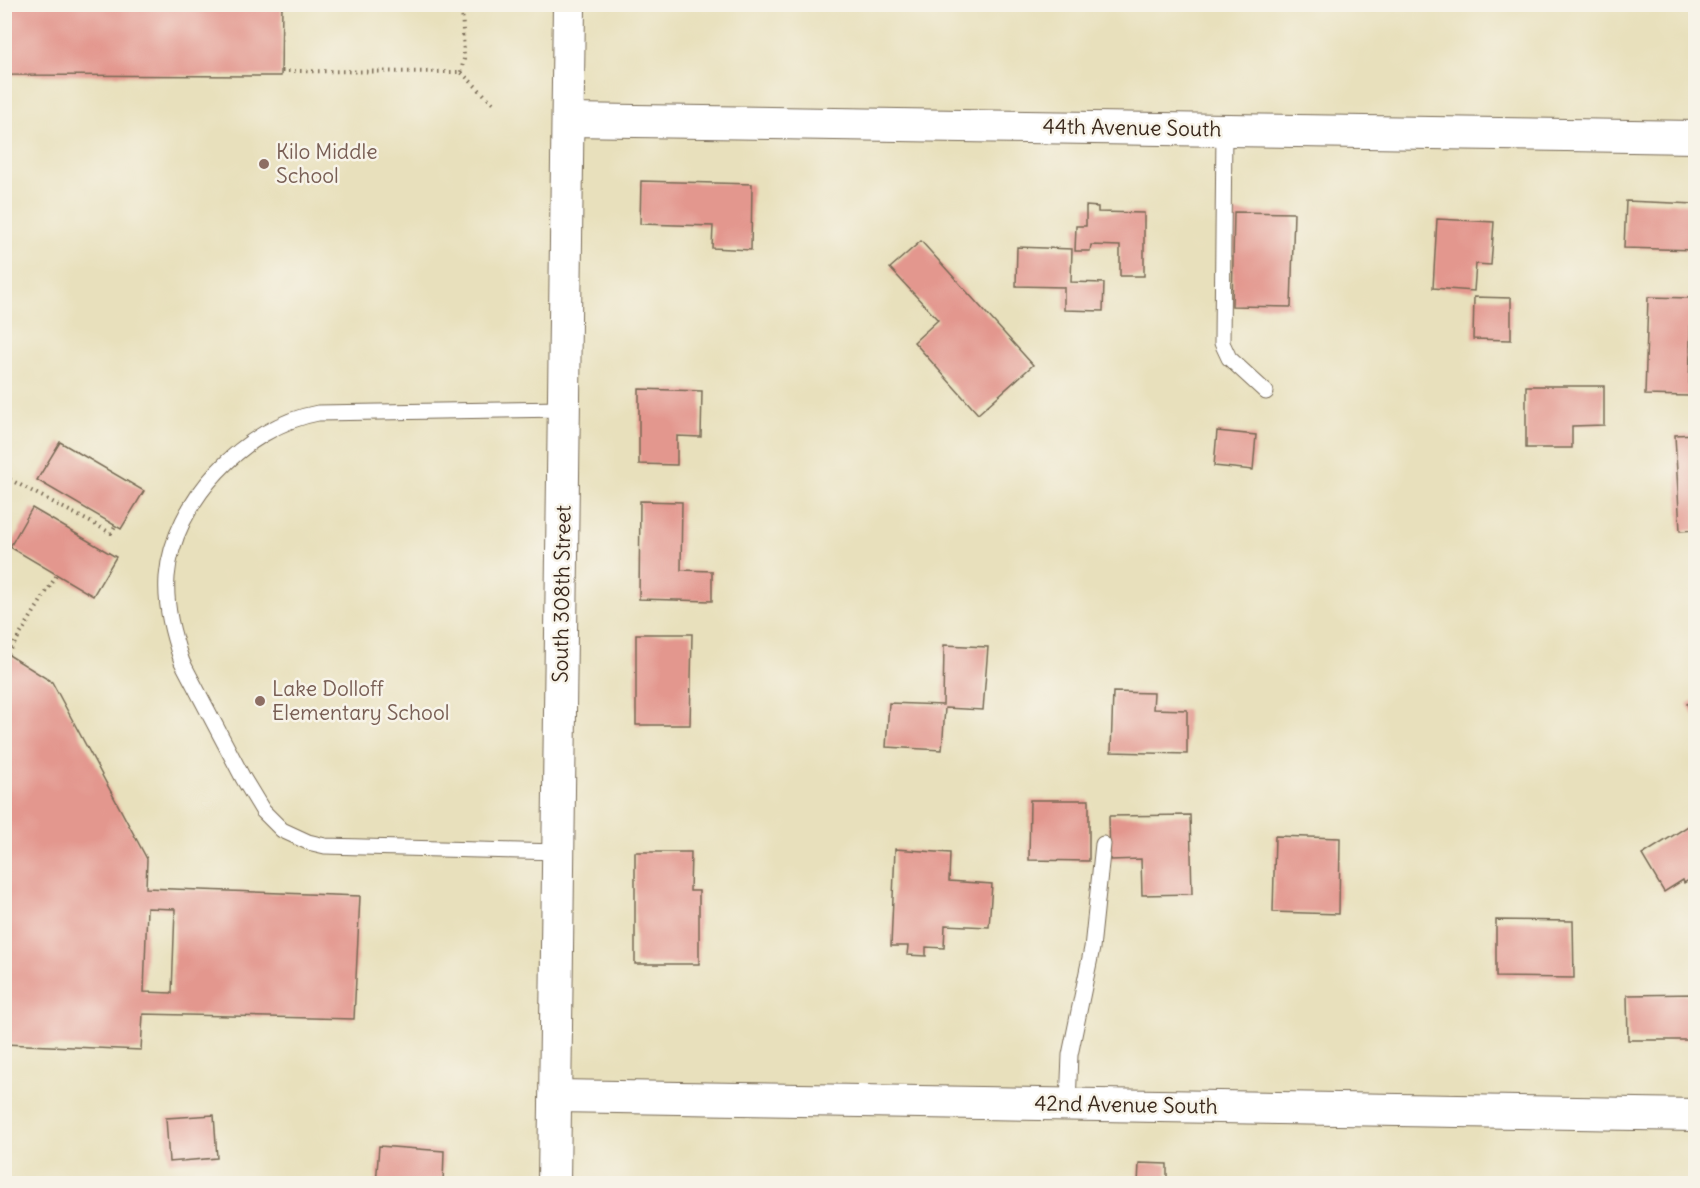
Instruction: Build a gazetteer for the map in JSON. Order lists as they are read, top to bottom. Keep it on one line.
{"streets":{"street":["44th Avenue South","South 308th Street","42nd Avenue South"]},"crossings":[["44th Avenue South","South 308th Street"],["South 308th Street","42nd Avenue South"]],"places":["Kilo Middle School","Lake Dolloff Elementary School"]}
